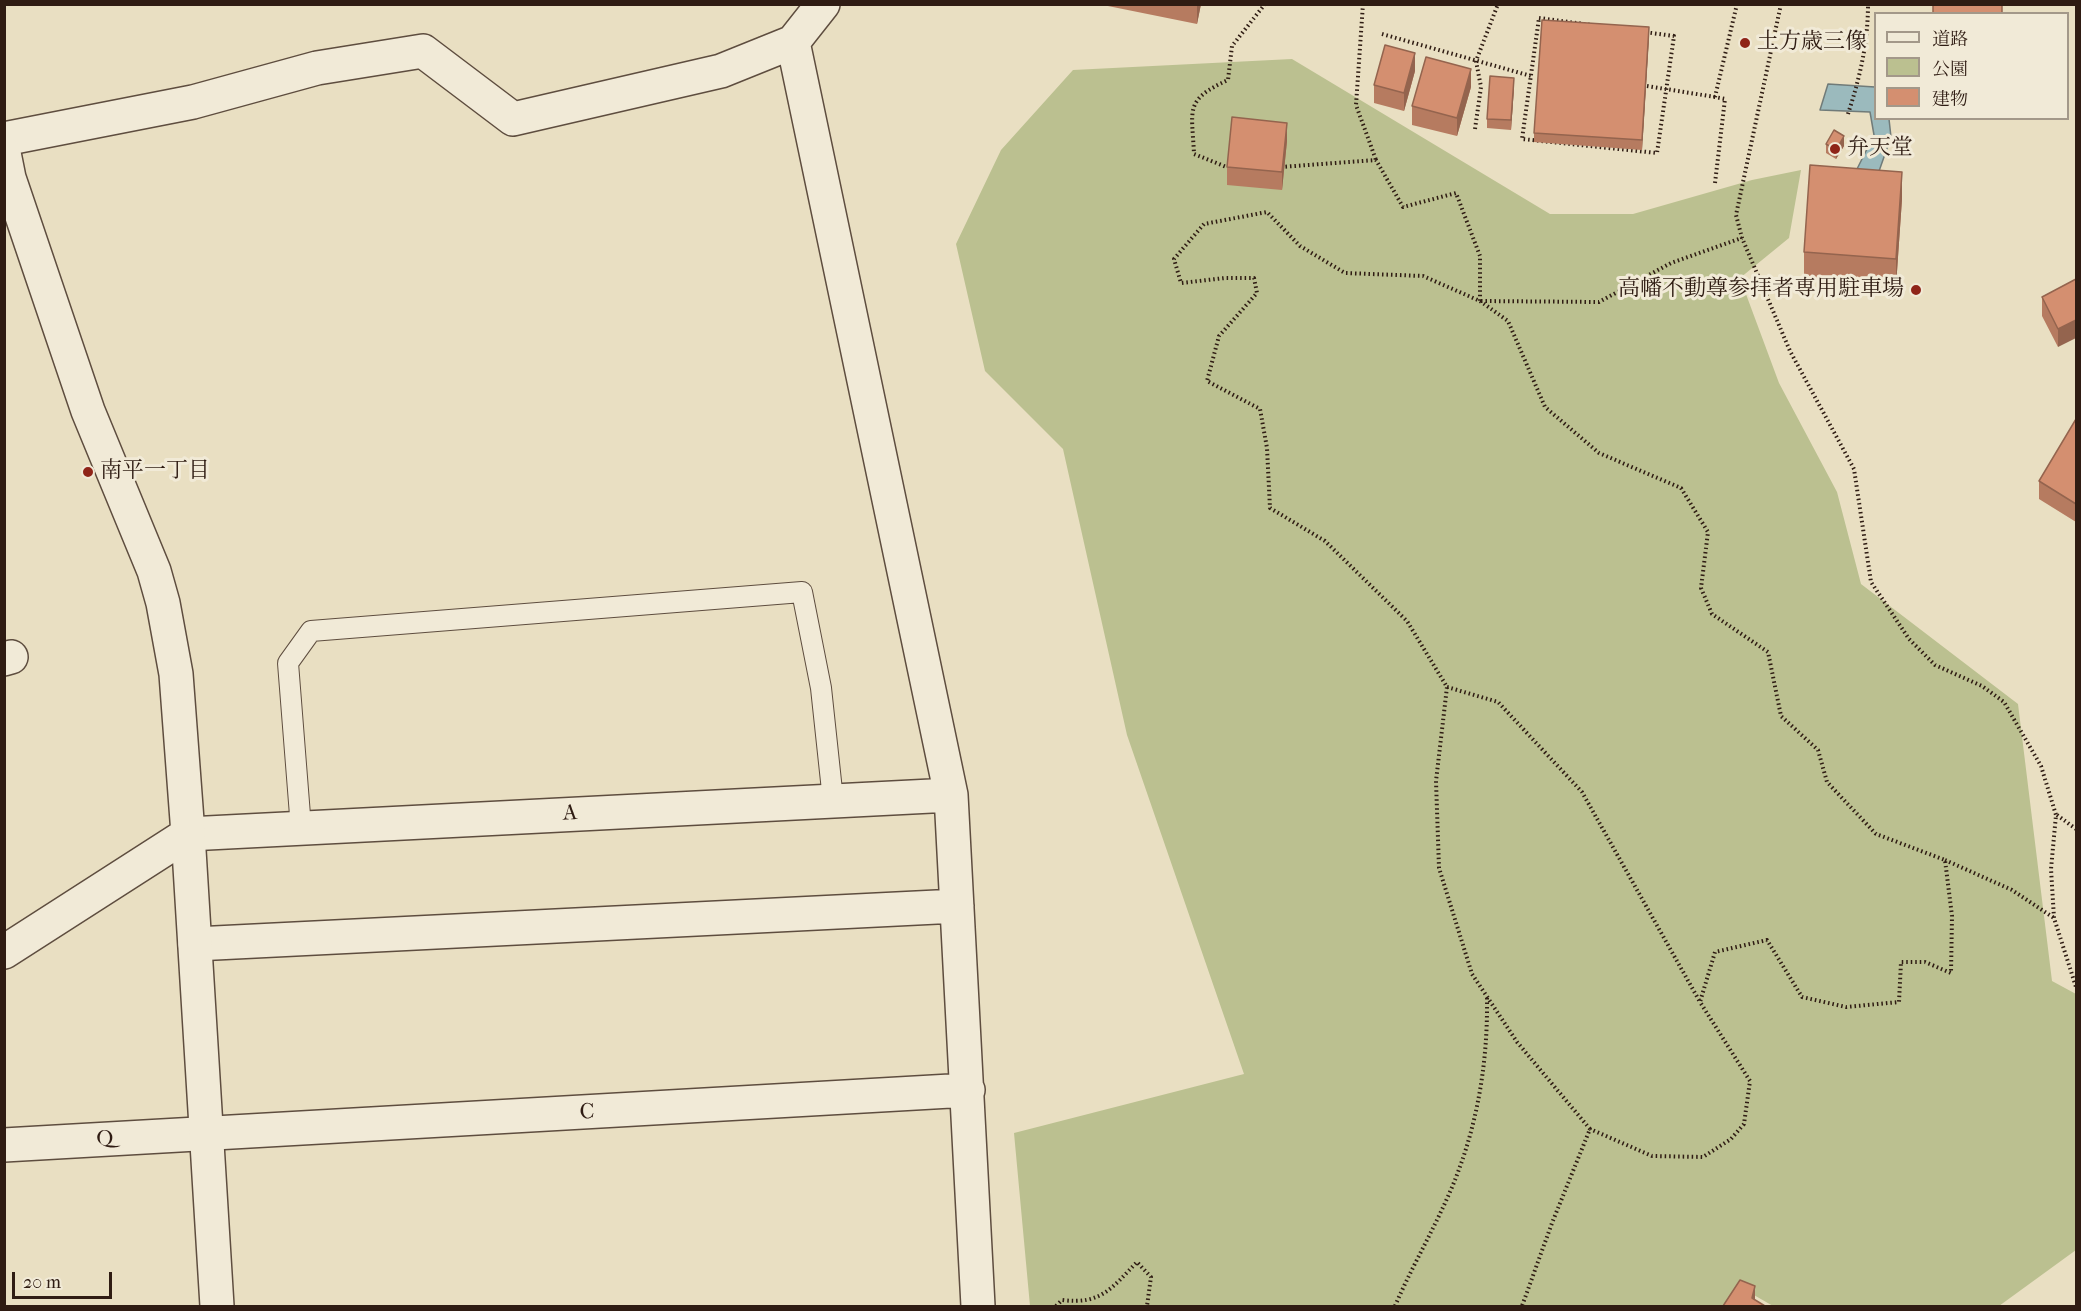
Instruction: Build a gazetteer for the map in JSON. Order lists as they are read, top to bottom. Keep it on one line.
{"streets":{"street":["A","C","Q"]},"crossings":[["C","Q"]],"places":["土方歳三像","弁天堂","高幡不動尊参拝者専用駐車場","南平一丁目"],"legend":["道路","公園","建物"],"scale_bar":"20 m"}
